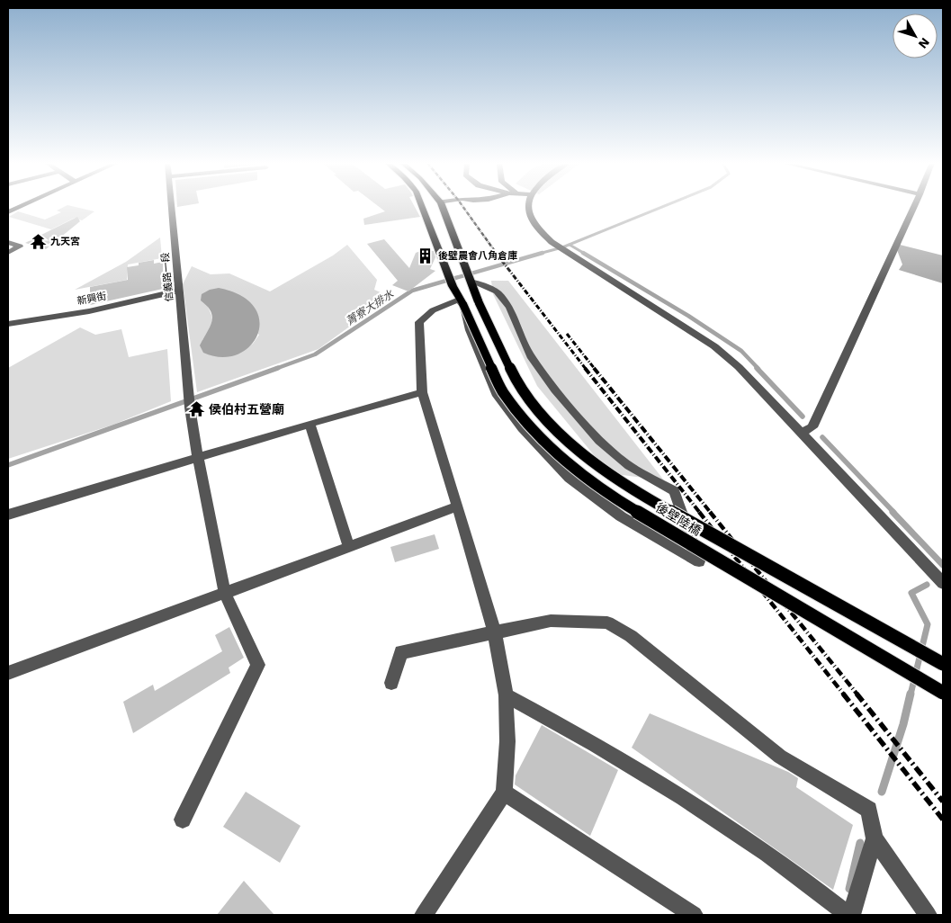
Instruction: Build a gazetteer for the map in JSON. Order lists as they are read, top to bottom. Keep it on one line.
{"streets":{"main road":["後壁陸橋"],"street":["信義路一段","新興街"]},"crossings":[["信義路一段","新興街"]],"water":["菁寮大排水"],"places":{"temple":["九天宮","侯伯村五營廟"],"building":["後壁農會八角倉庫"]},"north":"bottom right"}
